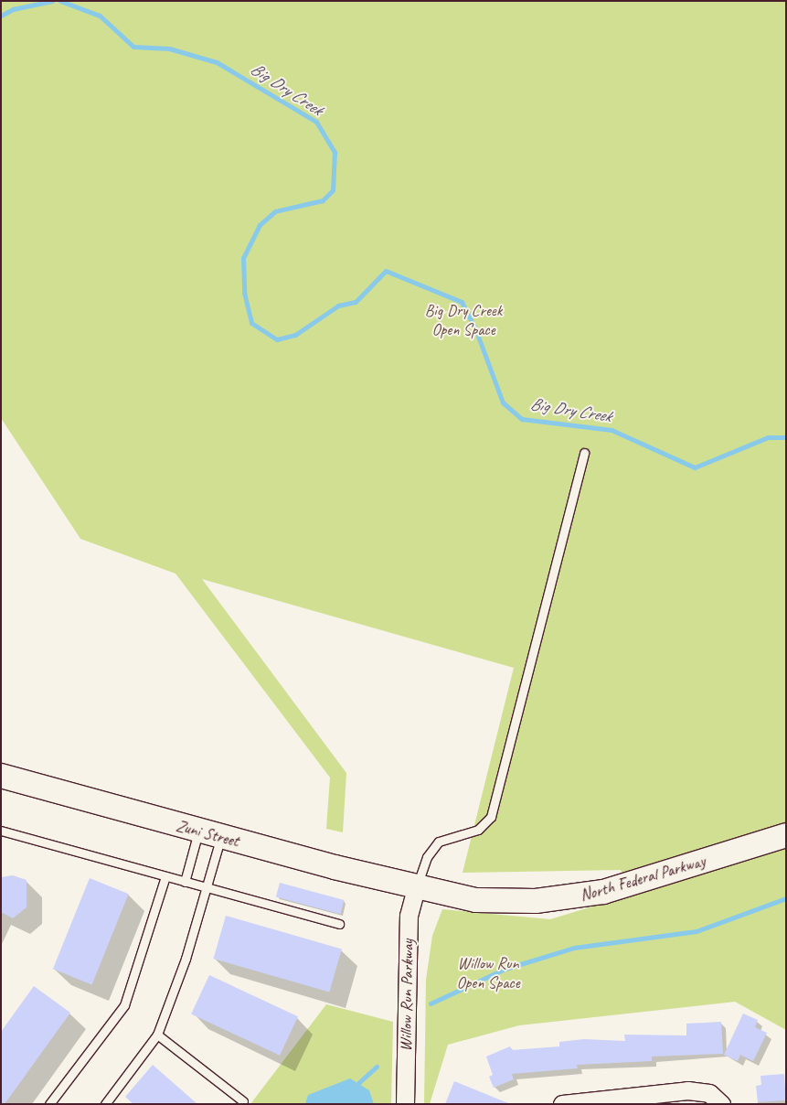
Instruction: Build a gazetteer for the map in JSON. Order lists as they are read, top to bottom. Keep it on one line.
{"streets":{"main road":["Zuni Street","North Federal Parkway"],"street":["Willow Run Parkway"]},"crossings":[["Zuni Street","North Federal Parkway"],["Zuni Street","Willow Run Parkway"],["North Federal Parkway","Willow Run Parkway"]],"water":["Big Dry Creek"],"parks":["Big Dry Creek Open Space","Willow Run Open Space"]}
